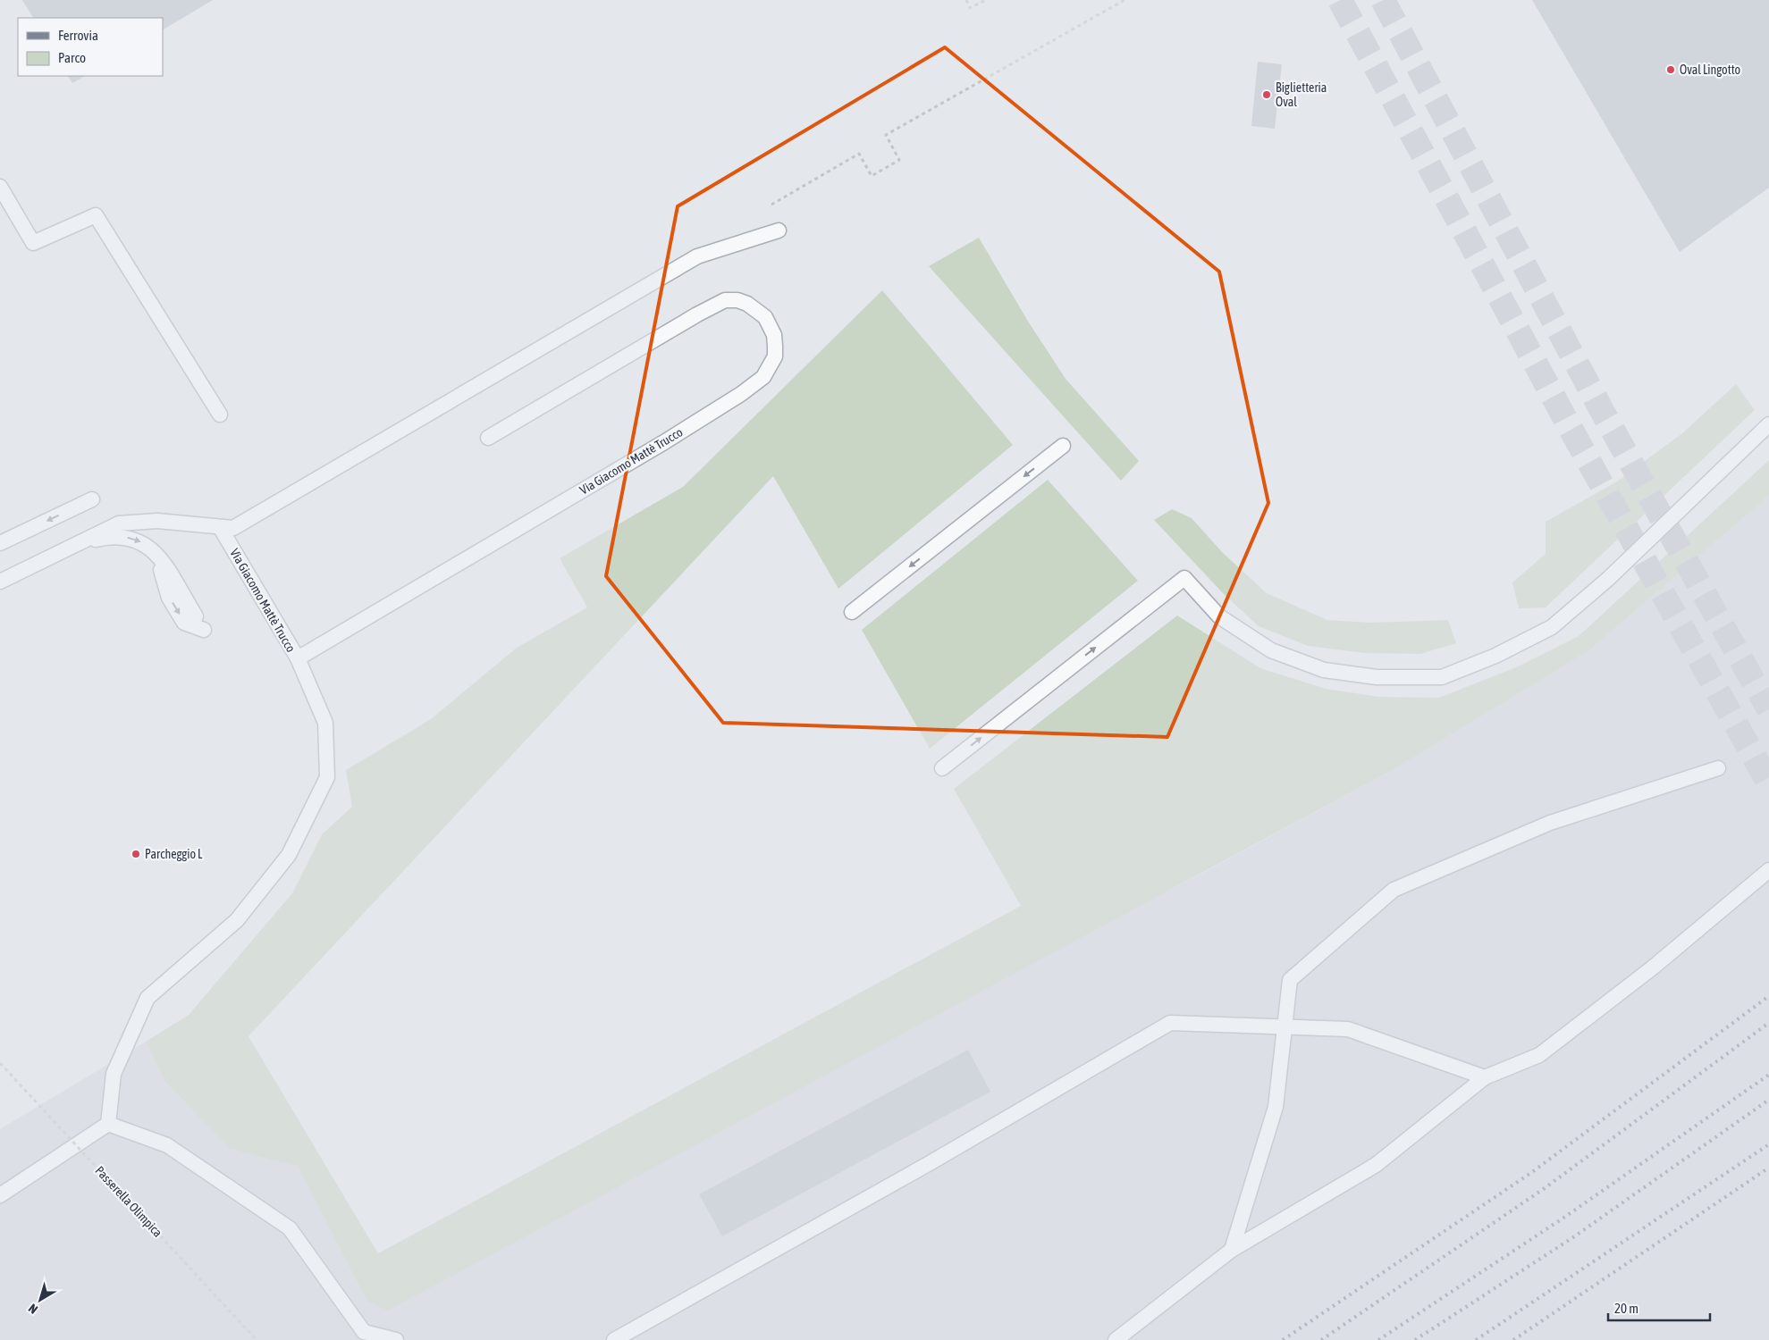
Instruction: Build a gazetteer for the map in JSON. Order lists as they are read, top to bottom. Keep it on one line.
{"streets":{"lane":["Via Giacomo Mattè Trucco"],"path":["Passerella Olimpica"]},"places":["Oval Lingotto","Biglietteria Oval","Parcheggio L"],"legend":["Ferrovia","Parco"],"scale_bar":"20 m","north":"bottom left"}
